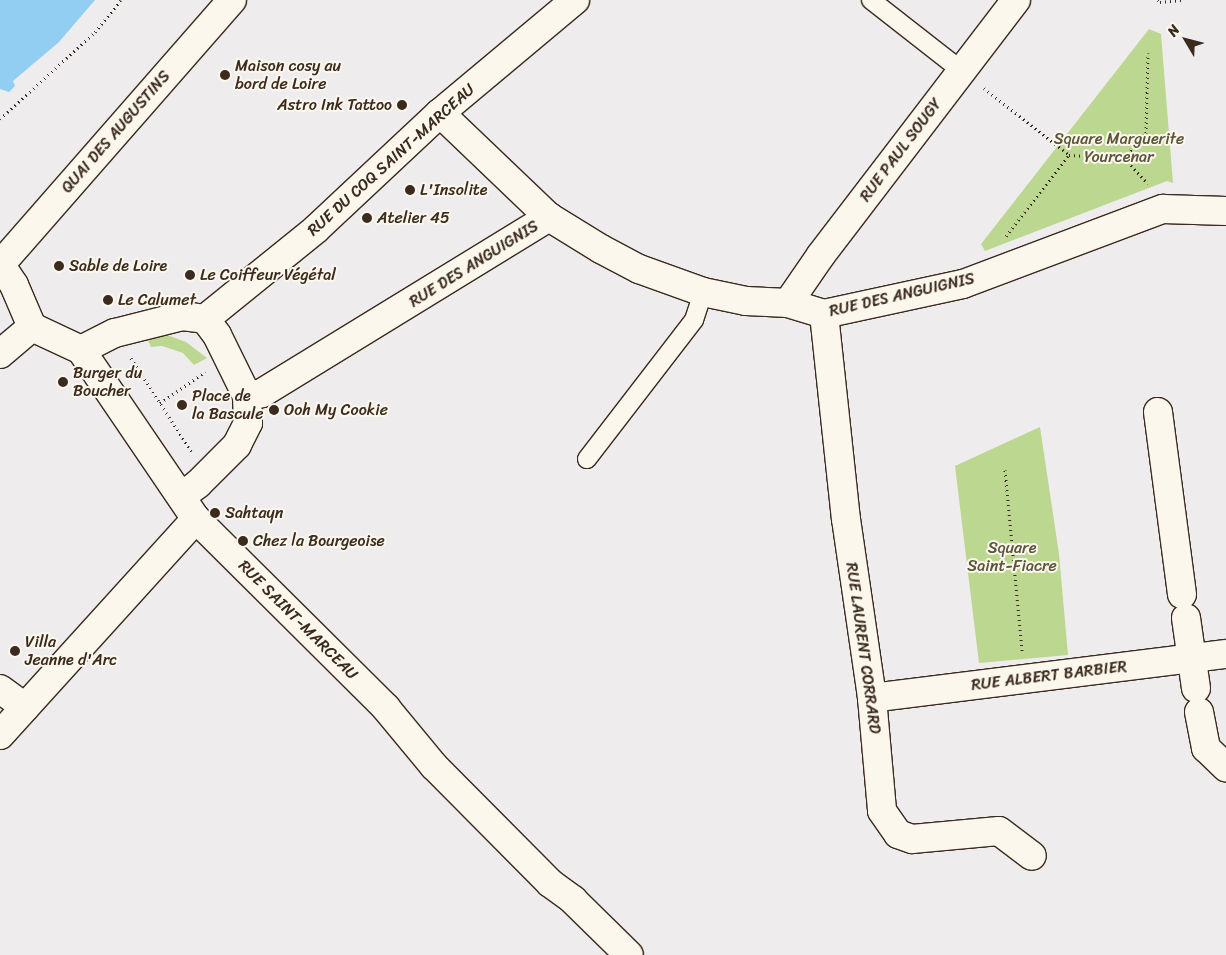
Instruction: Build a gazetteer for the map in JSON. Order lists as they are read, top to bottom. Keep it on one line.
{"streets":{"street":["QUAI DES AUGUSTINS","RUE PAUL SOUGY","RUE DU COQ SAINT-MARCEAU","RUE DES ANGUIGNIS","RUE SAINT-MARCEAU","RUE LAURENT CORRARD","RUE ALBERT BARBIER"]},"crossings":[["RUE PAUL SOUGY","RUE DES ANGUIGNIS"],["RUE DES ANGUIGNIS","RUE LAURENT CORRARD"],["RUE LAURENT CORRARD","RUE ALBERT BARBIER"]],"parks":["Square Marguerite Yourcenar","Square Saint-Fiacre"],"places":["Maison cosy au bord de Loire","Astro Ink Tattoo","L'Insolite","Atelier 45","Sable de Loire","Le Coiffeur Végétal","Le Calumet","Burger du Boucher","Place de la Bascule","Ooh My Cookie","Sahtayn","Chez la Bourgeoise","Villa Jeanne d'Arc"],"north":"top left"}
